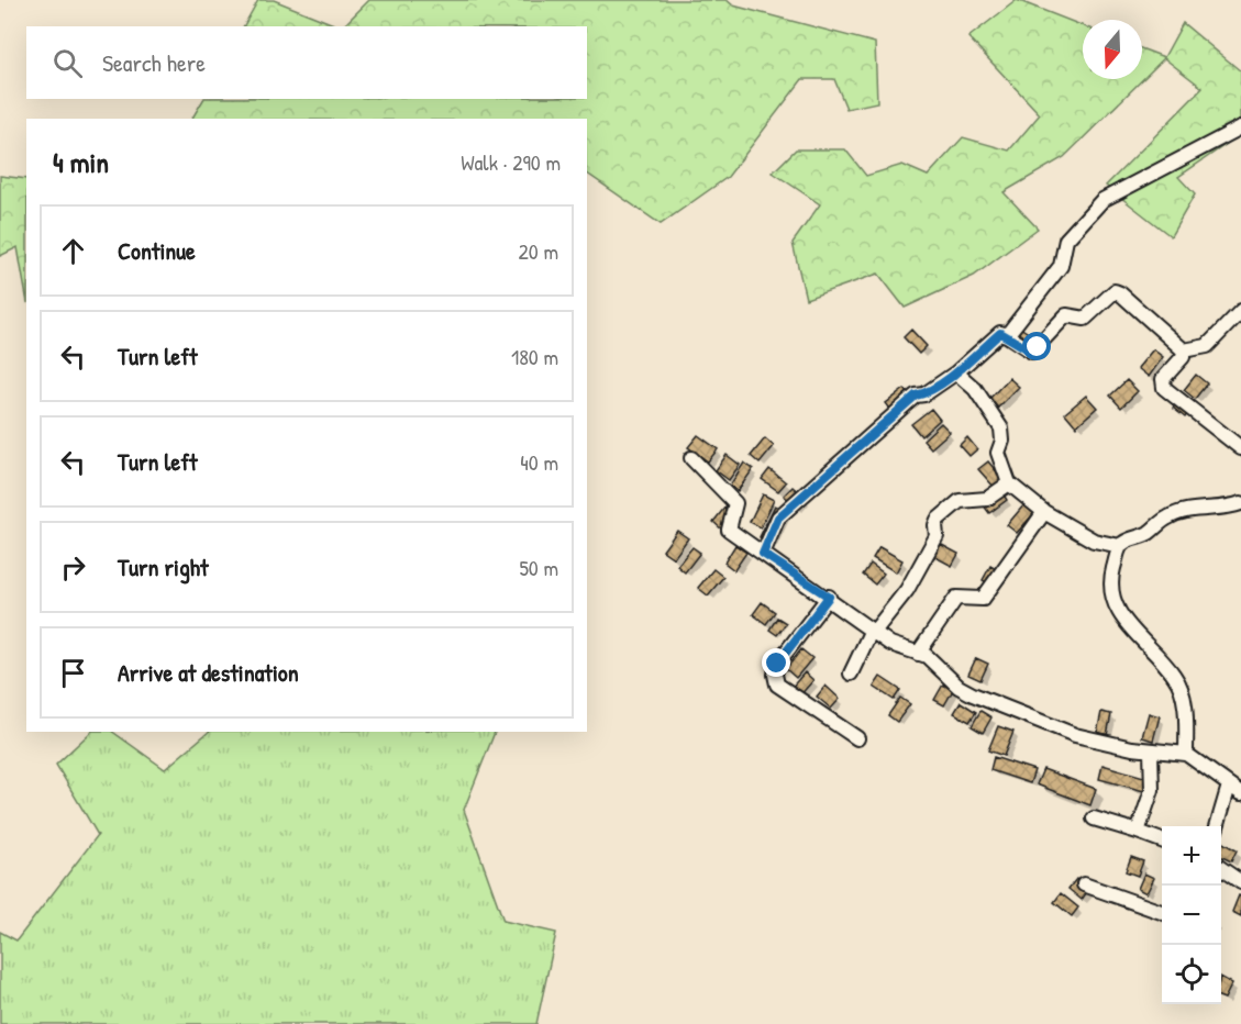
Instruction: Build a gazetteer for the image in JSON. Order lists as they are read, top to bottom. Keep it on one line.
{"north":"bottom","page":{"search":"Search here","heading":["4 min","Walk · 290 m"],"list":[["Continue","20 m"],["Turn left","180 m"],["Turn left","40 m"],["Turn right","50 m"],"Arrive at destination"],"map_buttons":["+","−"]}}
